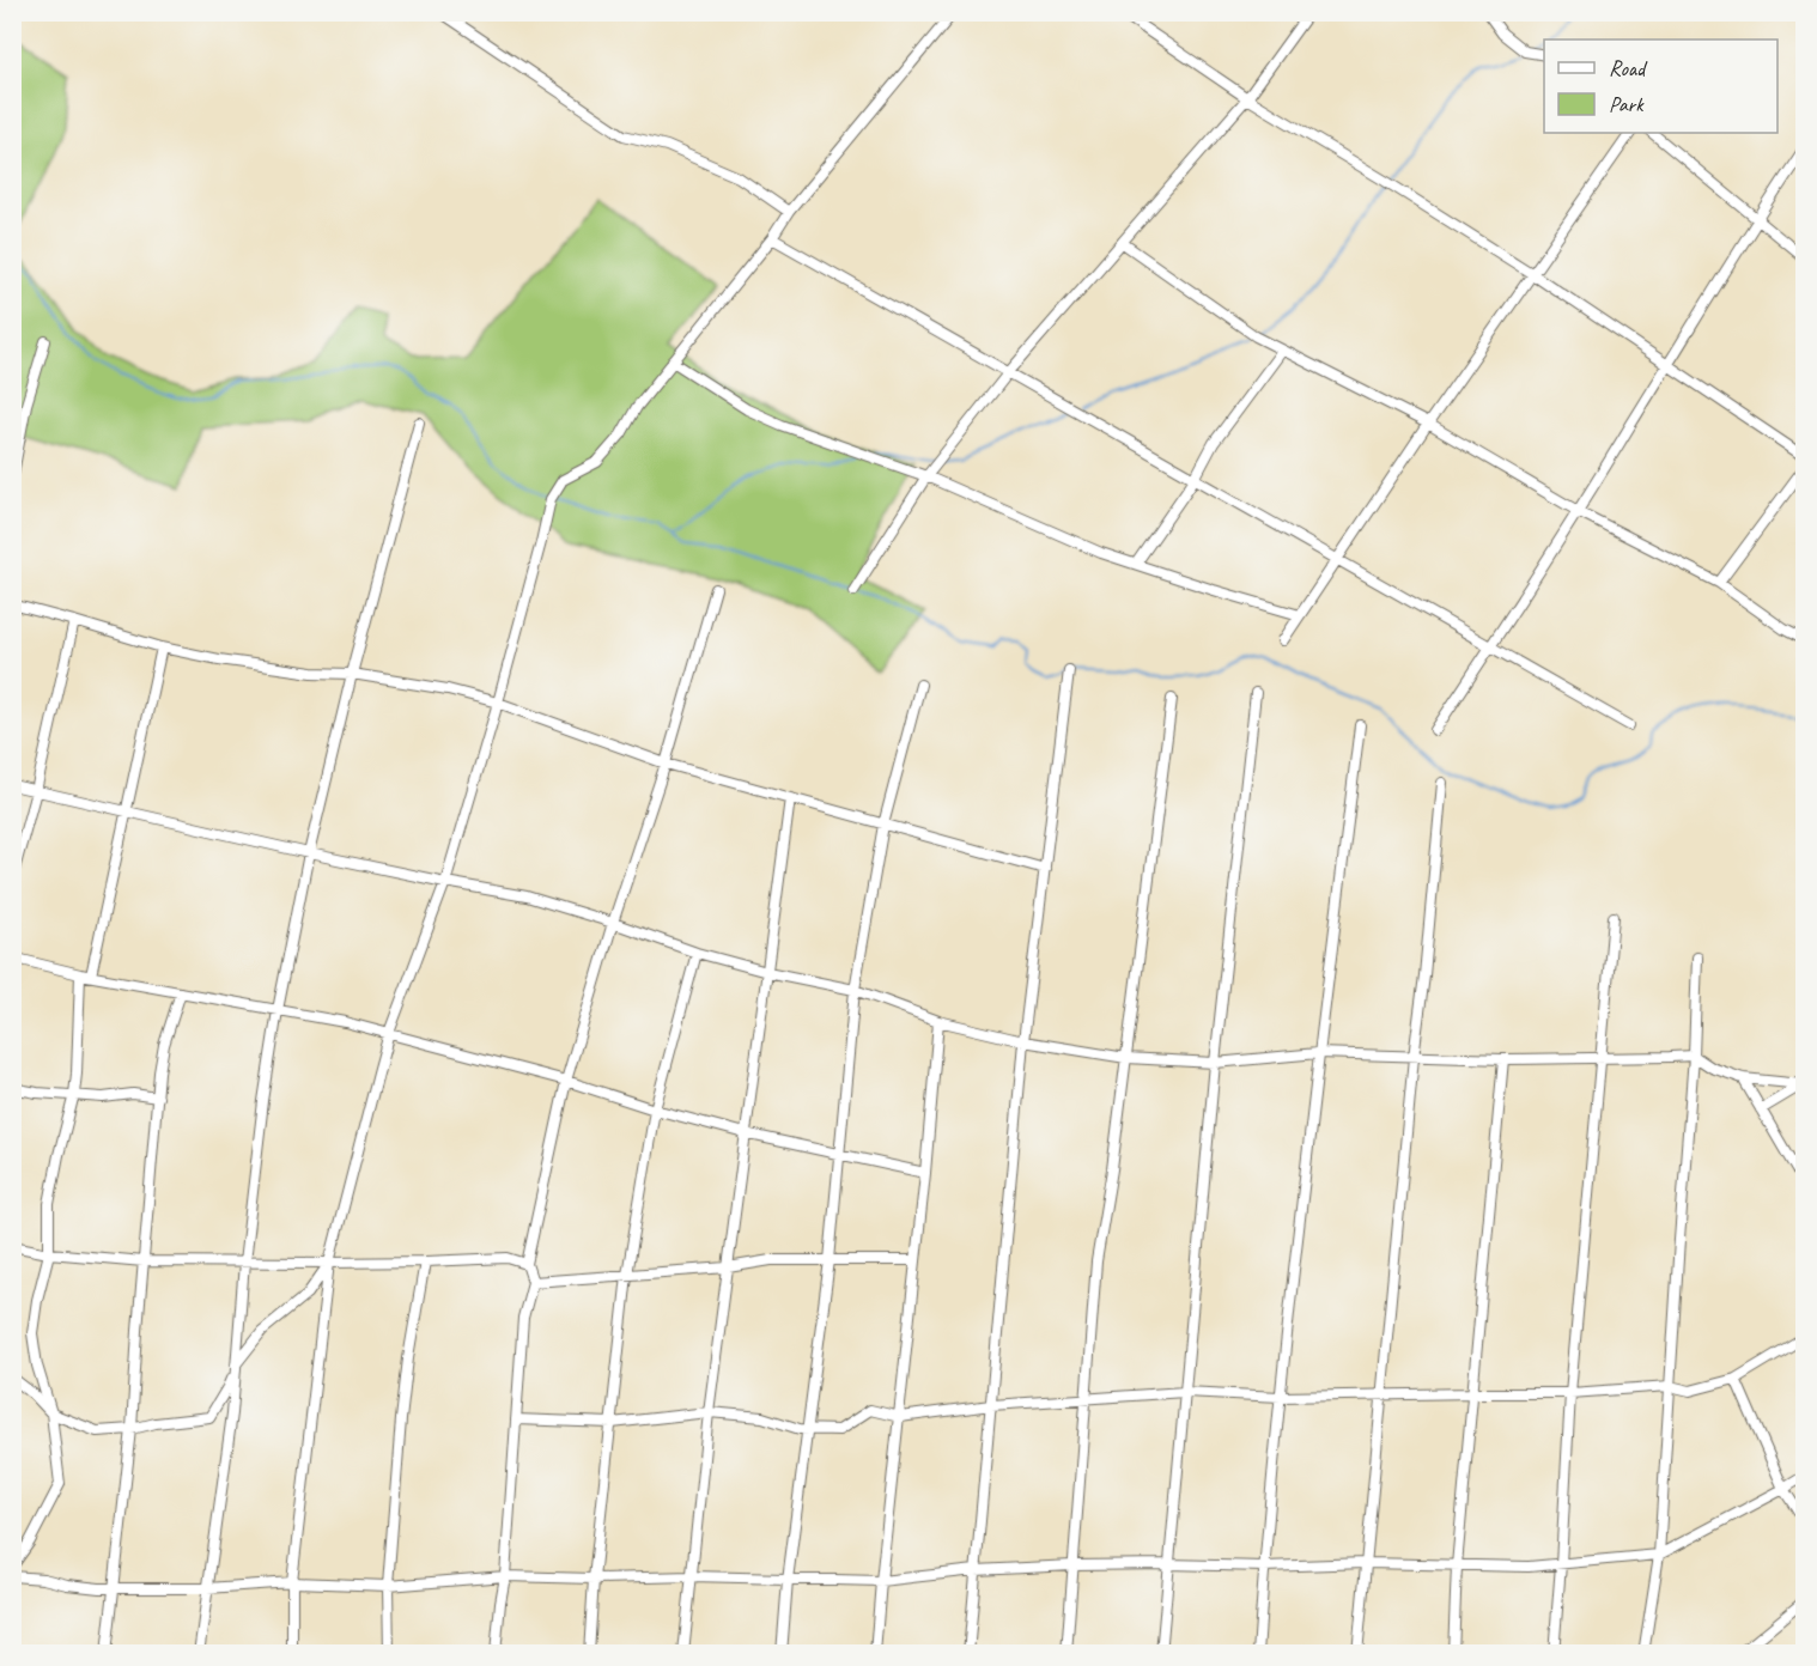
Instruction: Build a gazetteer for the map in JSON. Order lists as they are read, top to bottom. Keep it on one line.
{"legend":["Road","Park"]}
